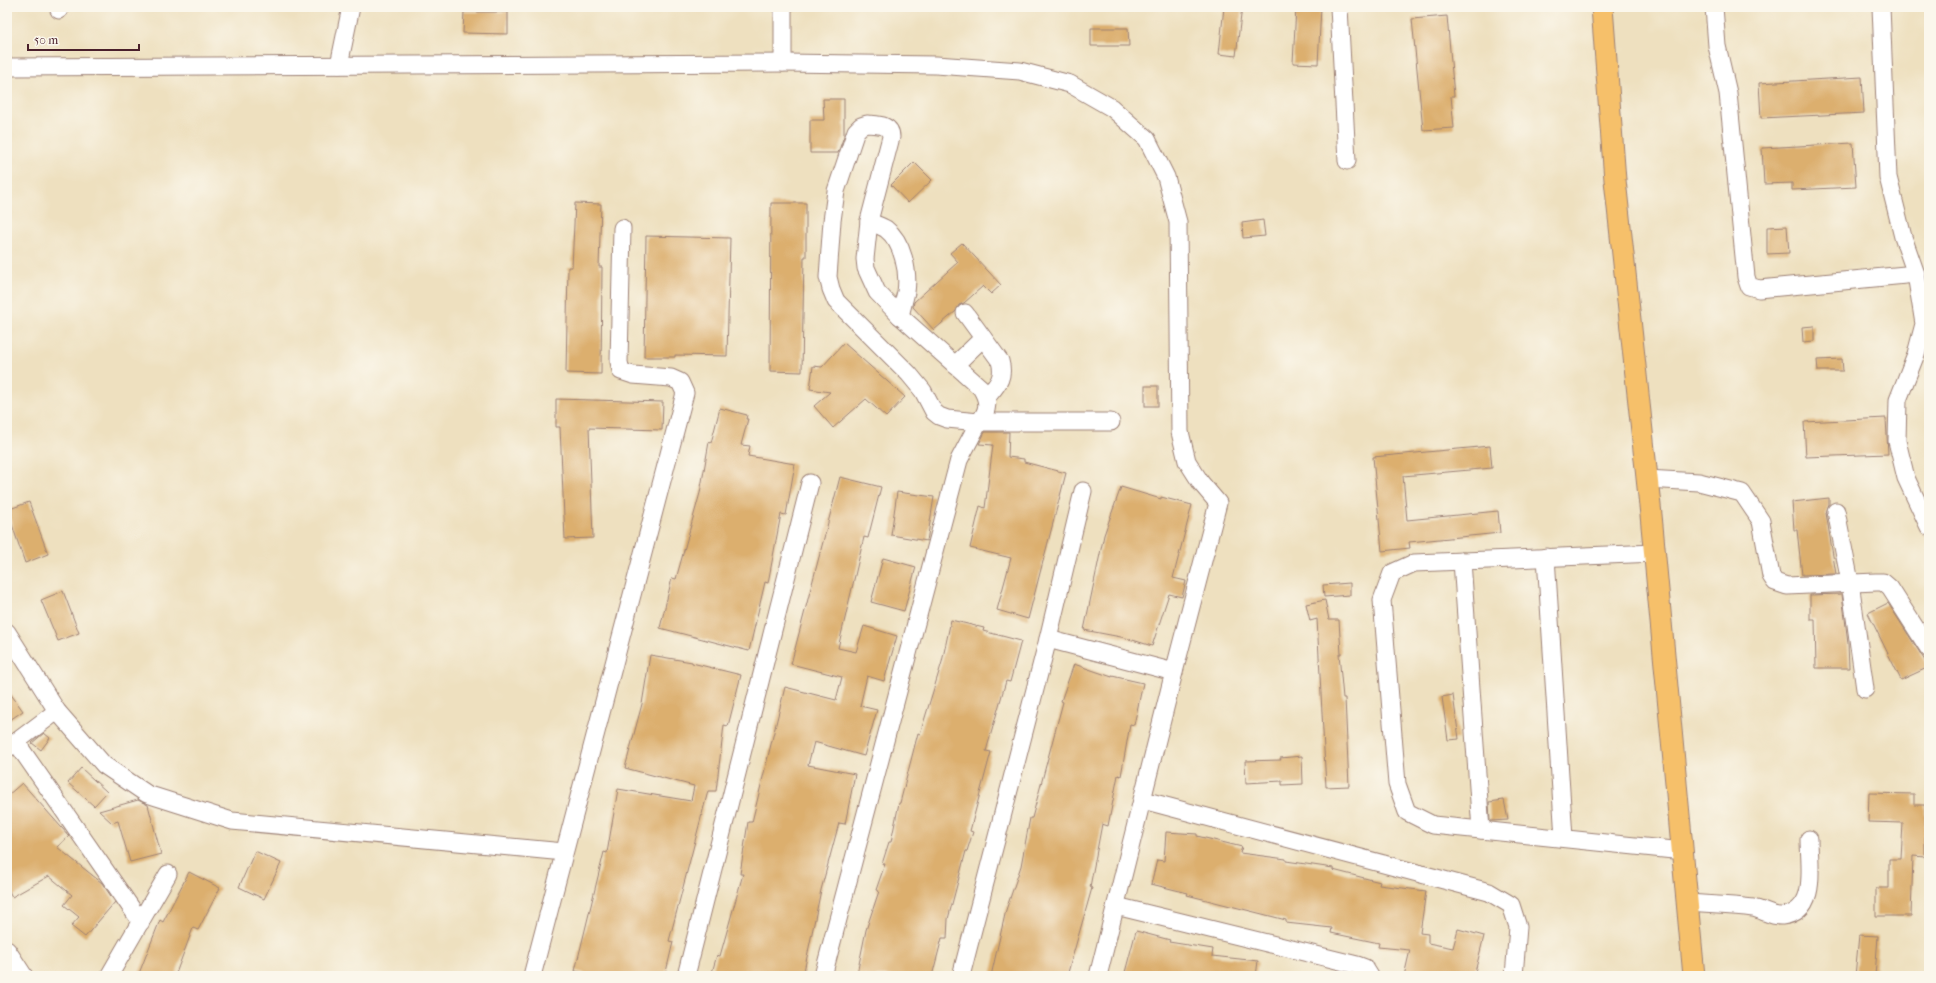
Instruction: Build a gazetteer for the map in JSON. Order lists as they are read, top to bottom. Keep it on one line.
{"scale_bar":"50 m"}
